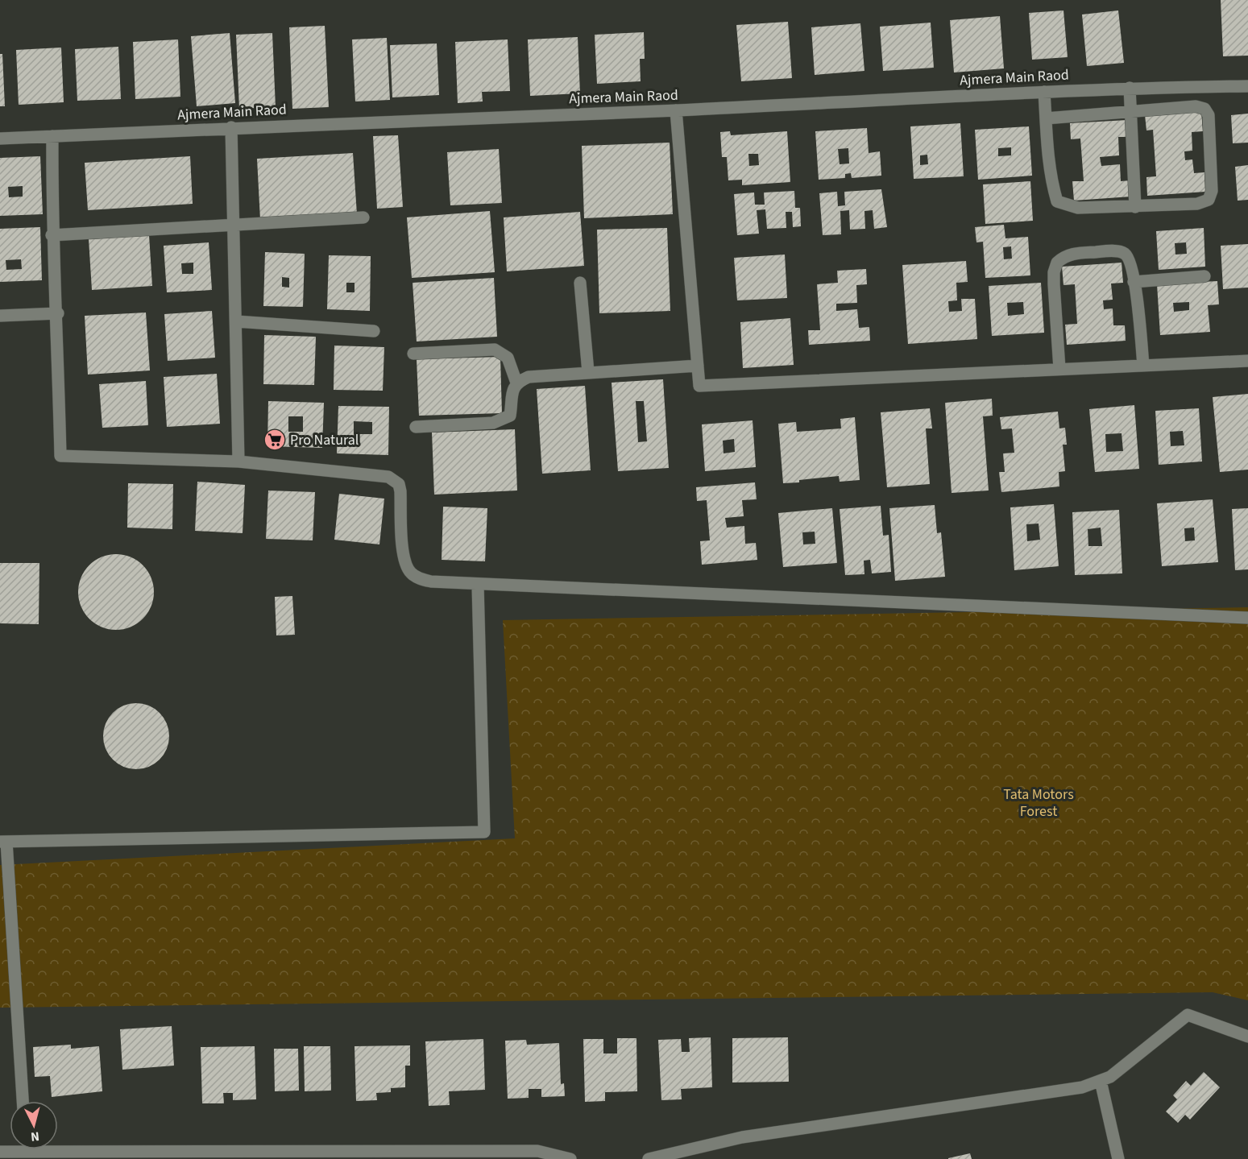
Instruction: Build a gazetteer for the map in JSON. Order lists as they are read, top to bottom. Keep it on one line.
{"streets":{"street":["Ajmera Main Raod"]},"parks":["Tata Motors Forest"],"places":{"supermarket":["Pro Natural"]},"north":"bottom"}
